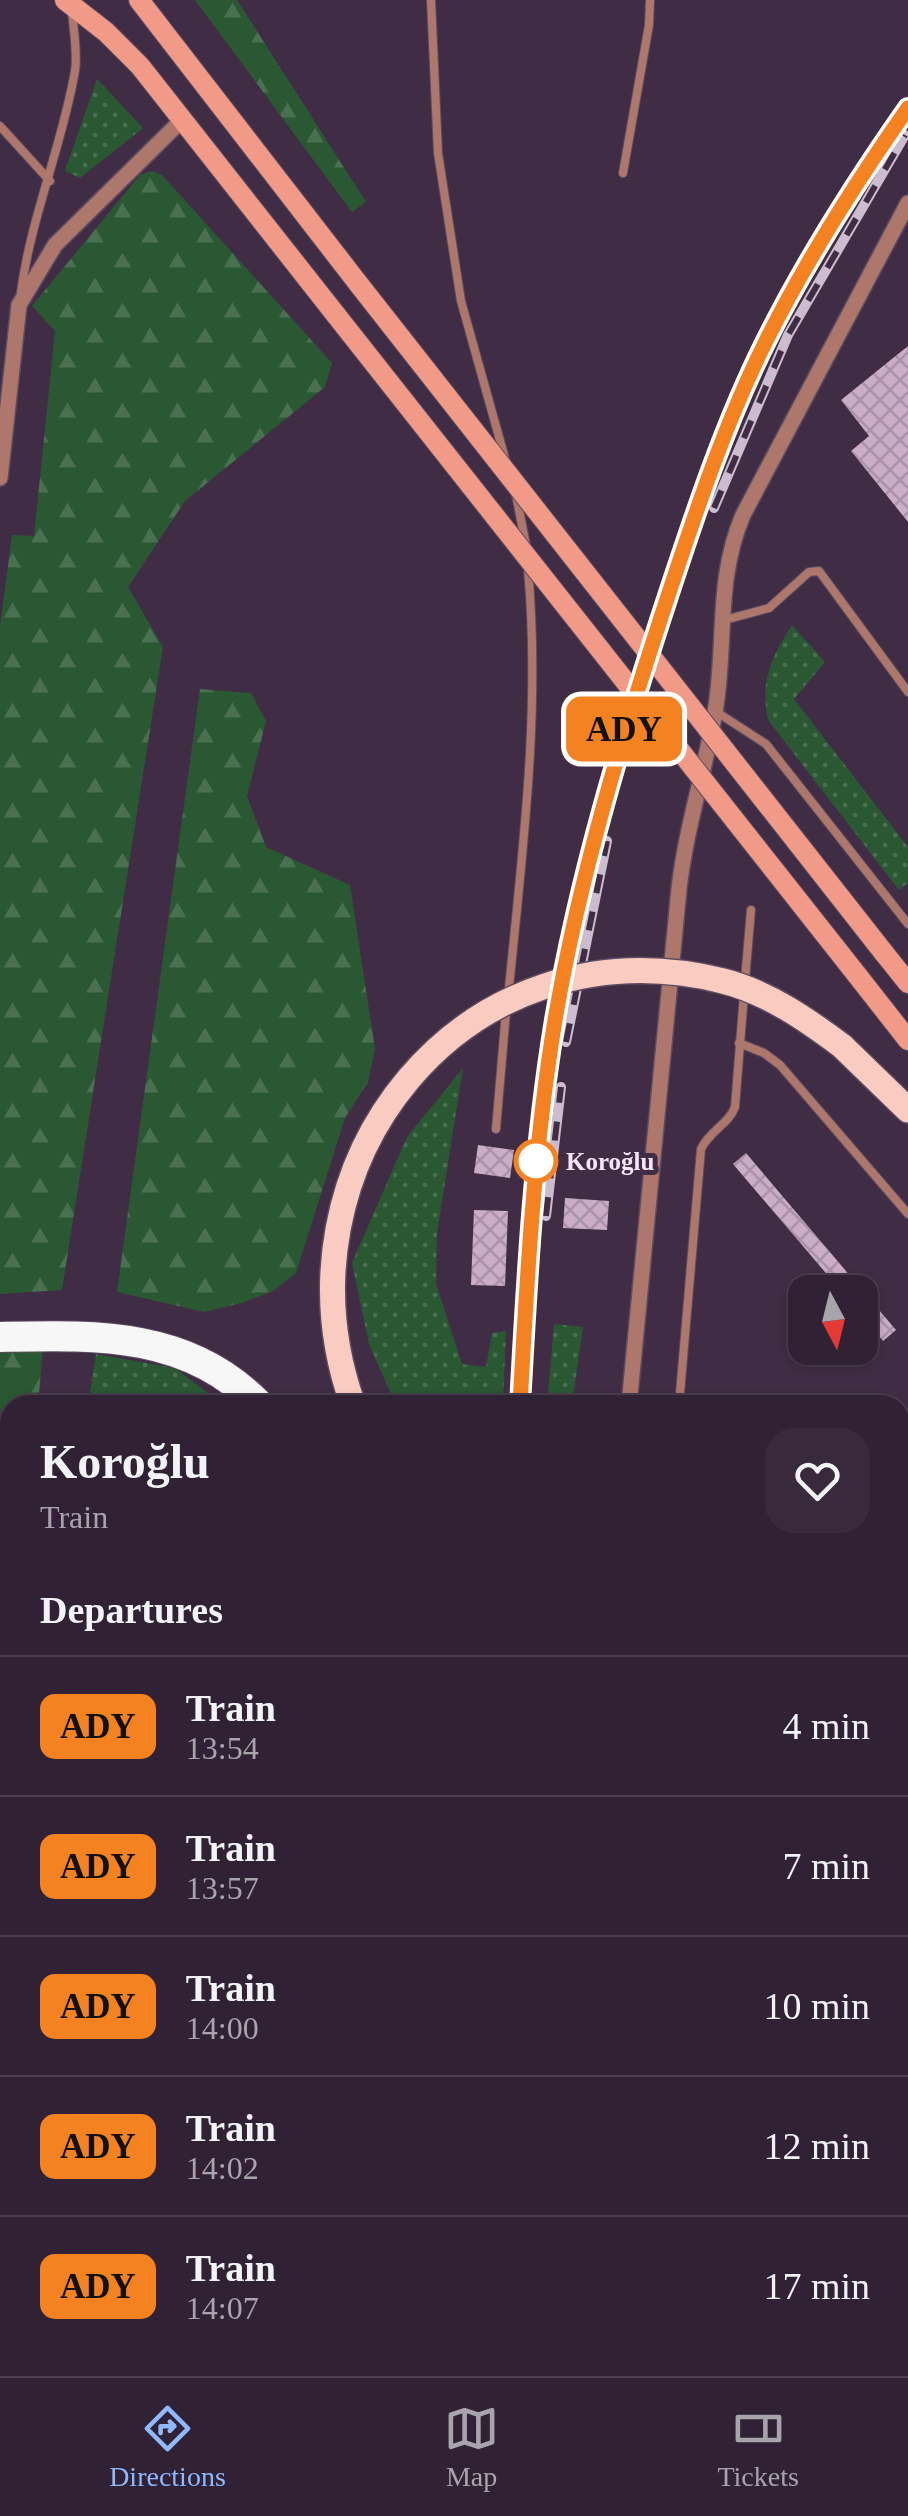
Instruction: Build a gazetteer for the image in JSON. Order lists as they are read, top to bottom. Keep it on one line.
{"places":["Koroğlu"],"north":"bottom","page":{"on_map":"ADY","heading":[["Koroğlu","Train"],"Departures"],"list":[{"mark":"ADY","name":"Train","note":"13:54","value":"4 min"},{"mark":"ADY","name":"Train","note":"13:57","value":"7 min"},{"mark":"ADY","name":"Train","note":"14:00","value":"10 min"},{"mark":"ADY","name":"Train","note":"14:02","value":"12 min"},{"mark":"ADY","name":"Train","note":"14:07","value":"17 min"}],"tabs":["Directions","Map","Tickets"]}}
